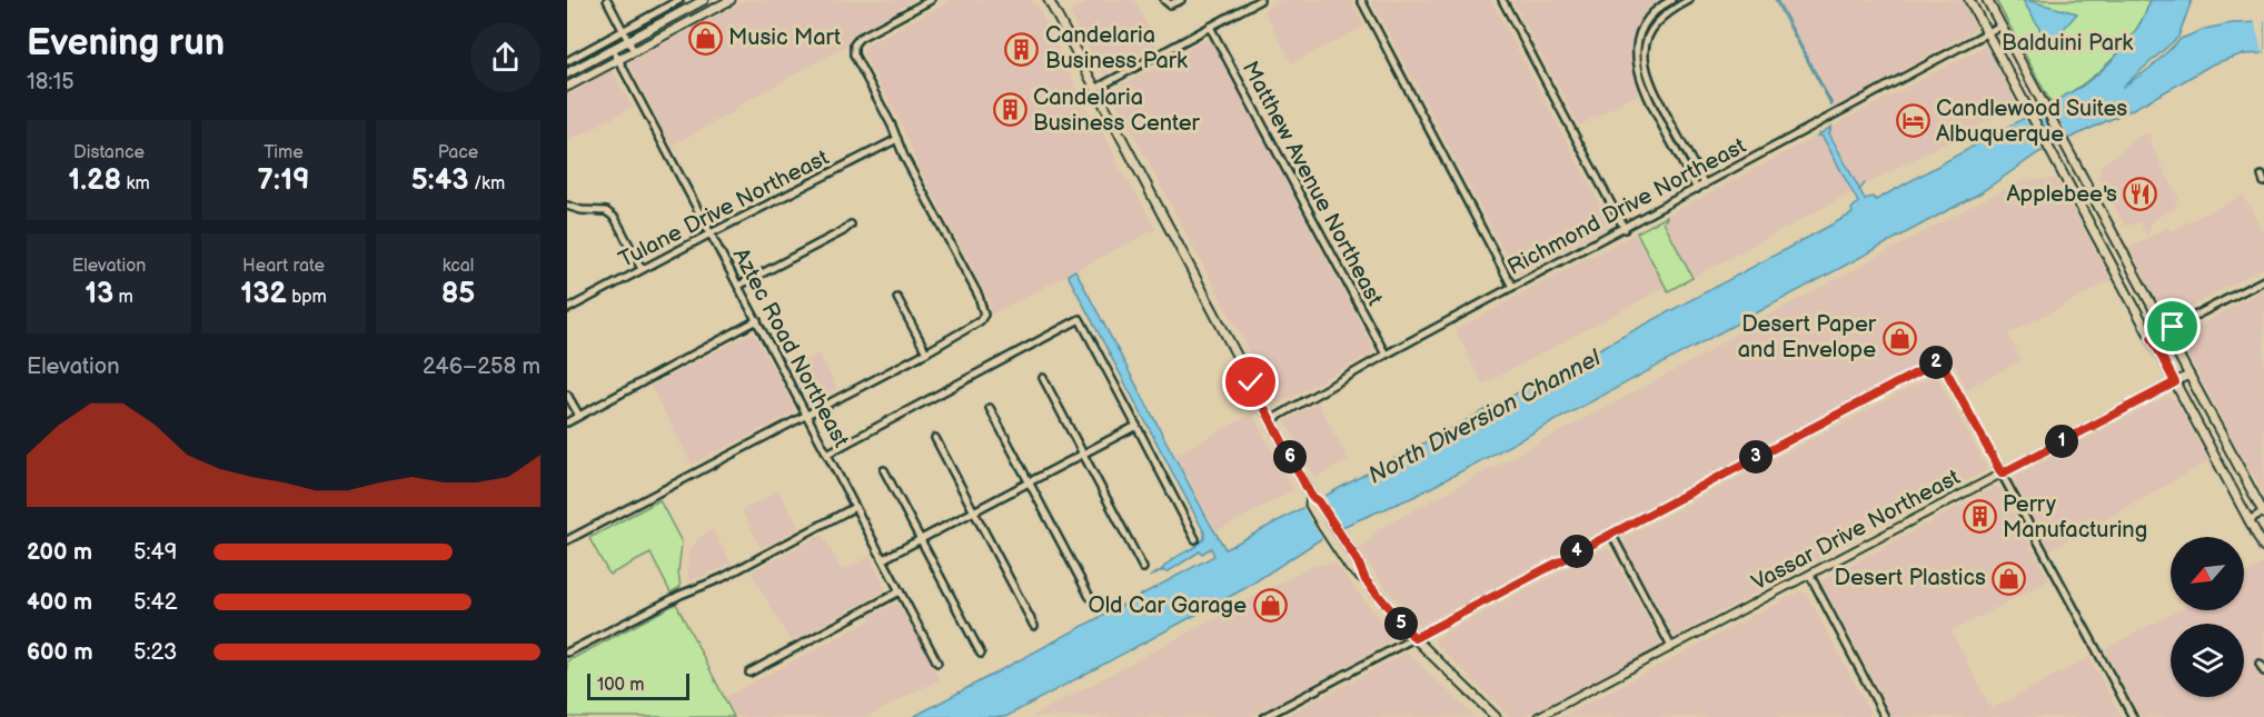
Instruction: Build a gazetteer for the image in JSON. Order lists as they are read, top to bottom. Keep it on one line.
{"streets":{"street":["Matthew Avenue Northeast","Richmond Drive Northeast","Tulane Drive Northeast","Aztec Road Northeast","Vassar Drive Northeast"]},"crossings":[["Matthew Avenue Northeast","Richmond Drive Northeast"],["Tulane Drive Northeast","Aztec Road Northeast"]],"water":["North Diversion Channel"],"parks":["Balduini Park"],"places":{"shop":["Music Mart","Desert Paper and Envelope","Desert Plastics","Old Car Garage"],"building":["Candelaria Business Park","Candelaria Business Center","Perry Manufacturing"],"hotel":["Candlewood Suites Albuquerque"],"restaurant":["Applebee's"]},"scale_bar":"100 m","north":"bottom left","page":{"heading":["Evening run","18:15"],"stats":[["Distance","1.28 km"],["Time","7:19"],["Pace","5:43 /km"],["Elevation","13 m"],["Heart rate","132 bpm"],["kcal","85"]],"chart":["Elevation","246–258 m"],"pins":["2","1","3","6","4","5"],"list":[{"name":"200 m","note":"5:49"},{"name":"400 m","note":"5:42"},{"name":"600 m","note":"5:23"}],"scale":"100 m"}}
